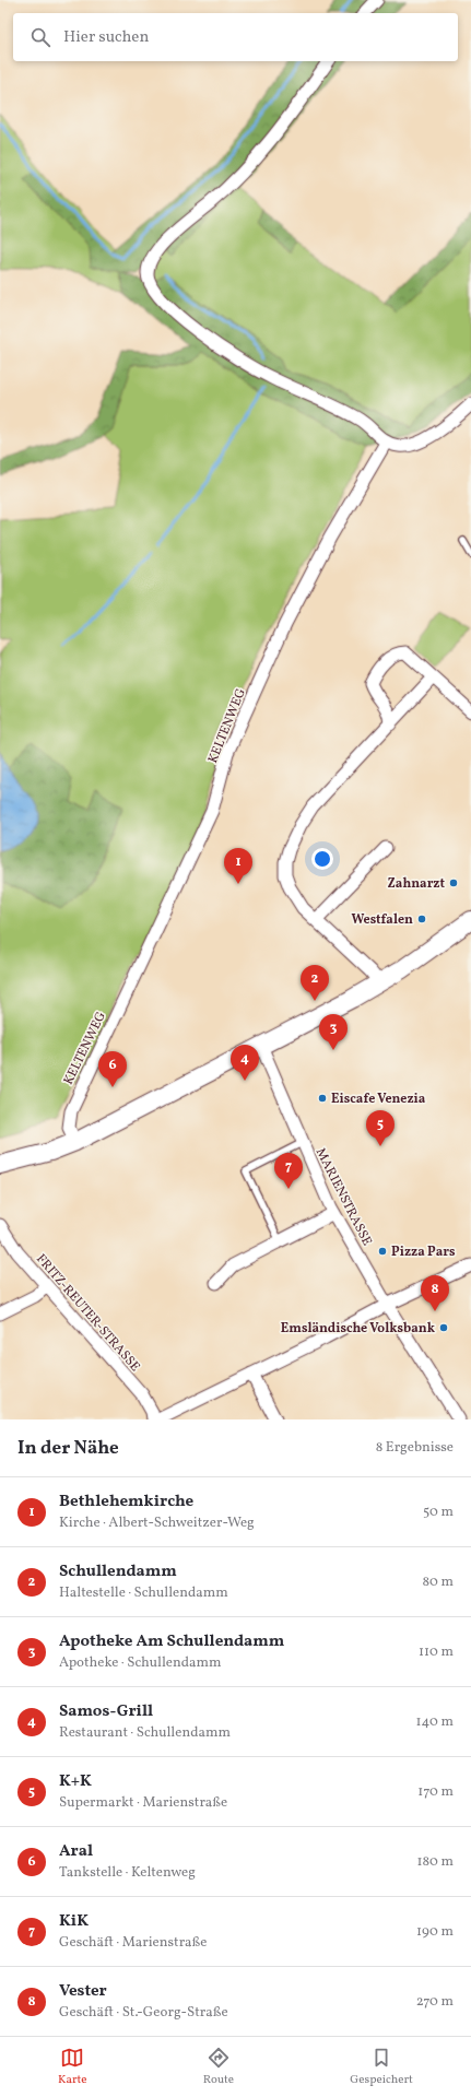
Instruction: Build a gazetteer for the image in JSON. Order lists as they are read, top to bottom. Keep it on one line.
{"streets":{"street":["KELTENWEG","MARIENSTRASSE","FRITZ-REUTER-STRASSE"]},"places":["Zahnarzt","Westfalen","Eiscafe Venezia","Pizza Pars","Emsländische Volksbank"],"page":{"search":"Hier suchen","pins":["1","2","3","4","6","5","7","8"],"heading":["In der Nähe","8 Ergebnisse"],"list":[{"mark":"1","name":"Bethlehemkirche","note":"Kirche · Albert-Schweitzer-Weg","value":"50 m"},{"mark":"2","name":"Schullendamm","note":"Haltestelle · Schullendamm","value":"80 m"},{"mark":"3","name":"Apotheke Am Schullendamm","note":"Apotheke · Schullendamm","value":"110 m"},{"mark":"4","name":"Samos-Grill","note":"Restaurant · Schullendamm","value":"140 m"},{"mark":"5","name":"K+K","note":"Supermarkt · Marienstraße","value":"170 m"},{"mark":"6","name":"Aral","note":"Tankstelle · Keltenweg","value":"180 m"},{"mark":"7","name":"KiK","note":"Geschäft · Marienstraße","value":"190 m"},{"mark":"8","name":"Vester","note":"Geschäft · St.-Georg-Straße","value":"270 m"}],"nav":["Karte","Route","Gespeichert"]}}
